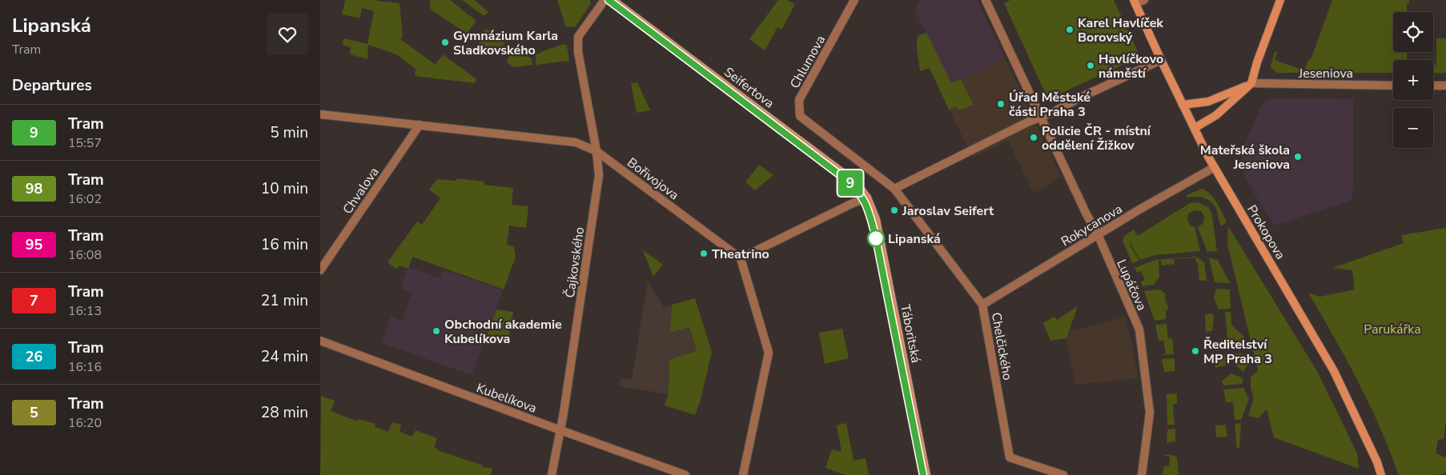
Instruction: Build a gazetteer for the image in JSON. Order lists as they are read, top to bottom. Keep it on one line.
{"streets":{"street":["Chlumova","Jeseniova","Seifertova","Bořivojova","Chvalova","Rokycanova","Prokopova","Čajkovského","Lupáčova","Táboritská","Chelčického","Kubelíkova"]},"crossings":[["Chlumova","Chelčického"],["Seifertova","Táboritská"],["Bořivojova","Chvalova"],["Bořivojova","Čajkovského"],["Rokycanova","Prokopova"],["Rokycanova","Lupáčova"],["Rokycanova","Chelčického"],["Čajkovského","Kubelíkova"]],"parks":["Parukářka"],"places":["Karel Havlíček Borovský","Gymnázium Karla Sladkovského","Havlíčkovo náměstí","Úřad Městské části Praha 3","Policie ČR - místní oddělení Žižkov","Mateřská škola Jeseniova","Jaroslav Seifert","Lipanská","Theatrino","Obchodní akademie Kubelíkova","Ředitelství MP Praha 3"],"lines":["tram line 9"],"page":{"heading":[["Lipanská","Tram"],"Departures"],"on_map":"9","map_buttons":["+","−"],"list":[{"mark":"9","name":"Tram","note":"15:57","value":"5 min"},{"mark":"98","name":"Tram","note":"16:02","value":"10 min"},{"mark":"95","name":"Tram","note":"16:08","value":"16 min"},{"mark":"7","name":"Tram","note":"16:13","value":"21 min"},{"mark":"26","name":"Tram","note":"16:16","value":"24 min"},{"mark":"5","name":"Tram","note":"16:20","value":"28 min"}]}}
